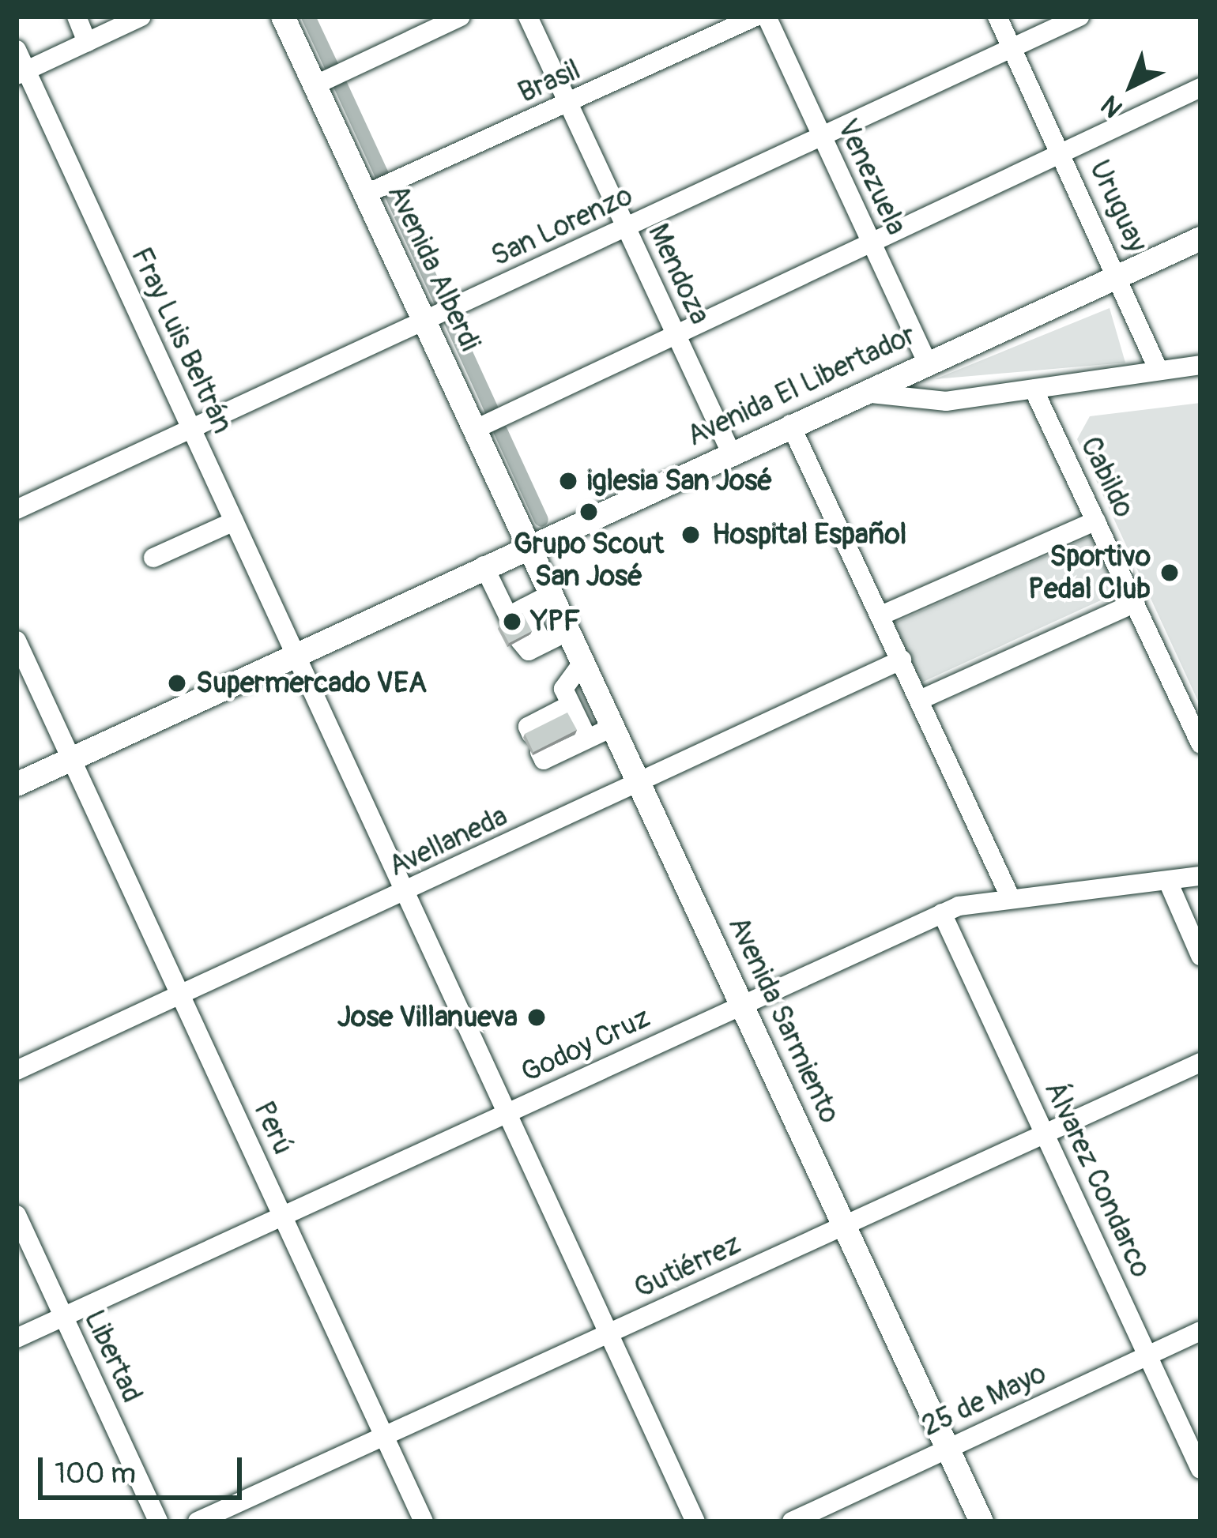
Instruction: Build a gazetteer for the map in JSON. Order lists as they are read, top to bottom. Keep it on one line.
{"streets":{"main road":["Avenida Alberdi","Avenida El Libertador","Avenida Sarmiento"],"street":["Brasil","Venezuela","Uruguay","San Lorenzo","Mendoza","Fray Luis Beltrán","Cabildo","Avellaneda","Godoy Cruz","Perú","Álvarez Condarco","Gutiérrez","Libertad","25 de Mayo"]},"crossings":[["Brasil","Avenida Alberdi"],["Brasil","Mendoza"],["Venezuela","San Lorenzo"],["Venezuela","Avenida El Libertador"],["Uruguay","San Lorenzo"],["Uruguay","Avenida El Libertador"],["San Lorenzo","Avenida Alberdi"],["San Lorenzo","Mendoza"],["San Lorenzo","Fray Luis Beltrán"],["Avenida Alberdi","Avenida El Libertador"],["Avenida Alberdi","Avenida Sarmiento"],["Mendoza","Avenida El Libertador"],["Fray Luis Beltrán","Avenida El Libertador"],["Fray Luis Beltrán","Avellaneda"],["Fray Luis Beltrán","Godoy Cruz"],["Fray Luis Beltrán","Gutiérrez"],["Avenida El Libertador","Avenida Sarmiento"],["Avenida El Libertador","Perú"],["Avellaneda","Avenida Sarmiento"],["Avellaneda","Perú"],["Avenida Sarmiento","Godoy Cruz"],["Avenida Sarmiento","Gutiérrez"],["Avenida Sarmiento","25 de Mayo"],["Godoy Cruz","Perú"],["Godoy Cruz","Álvarez Condarco"],["Godoy Cruz","Libertad"],["Perú","Gutiérrez"],["Álvarez Condarco","Gutiérrez"],["Álvarez Condarco","25 de Mayo"]],"places":["iglesia San José","Grupo Scout San José","Hospital Español","Sportivo Pedal Club","YPF","Supermercado VEA","Jose Villanueva"],"scale_bar":"100 m","north":"bottom left"}
